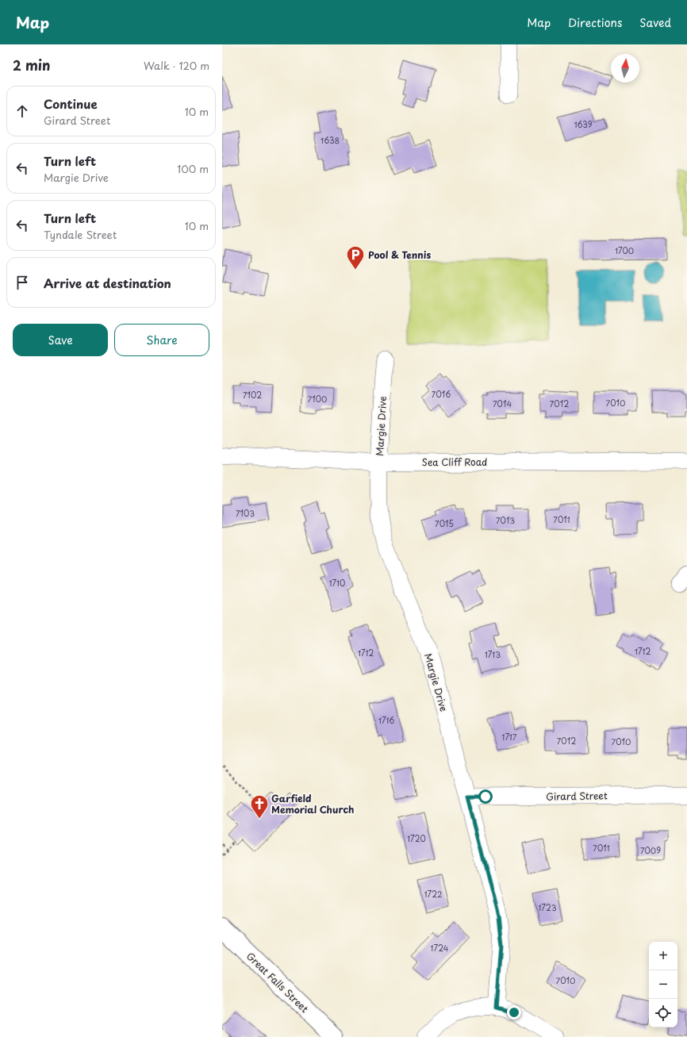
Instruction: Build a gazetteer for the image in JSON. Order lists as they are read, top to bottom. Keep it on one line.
{"streets":{"main road":["Great Falls Street"],"street":["Margie Drive","Sea Cliff Road","Girard Street"]},"crossings":[["Margie Drive","Sea Cliff Road"],["Margie Drive","Girard Street"]],"places":{"parking":["Pool & Tennis"],"church":["Garfield Memorial Church"]},"house_numbers":["1639","1638","1700","7016","7102","7100","7010","7014","7012","7103","7011","7013","7015","1710","1712","1712","1713","1716","1717","7012","7010","1720","7011","7009","1722","1723","1724","7010"],"north":"top","page":{"header":"Map","nav":["Map","Directions","Saved"],"heading":["2 min","Walk · 120 m"],"list":[["Continue","Girard Street","10 m"],["Turn left","Margie Drive","100 m"],["Turn left","Tyndale Street","10 m"],"Arrive at destination"],"buttons":["Save","Share"],"map_buttons":["+","−"]}}
